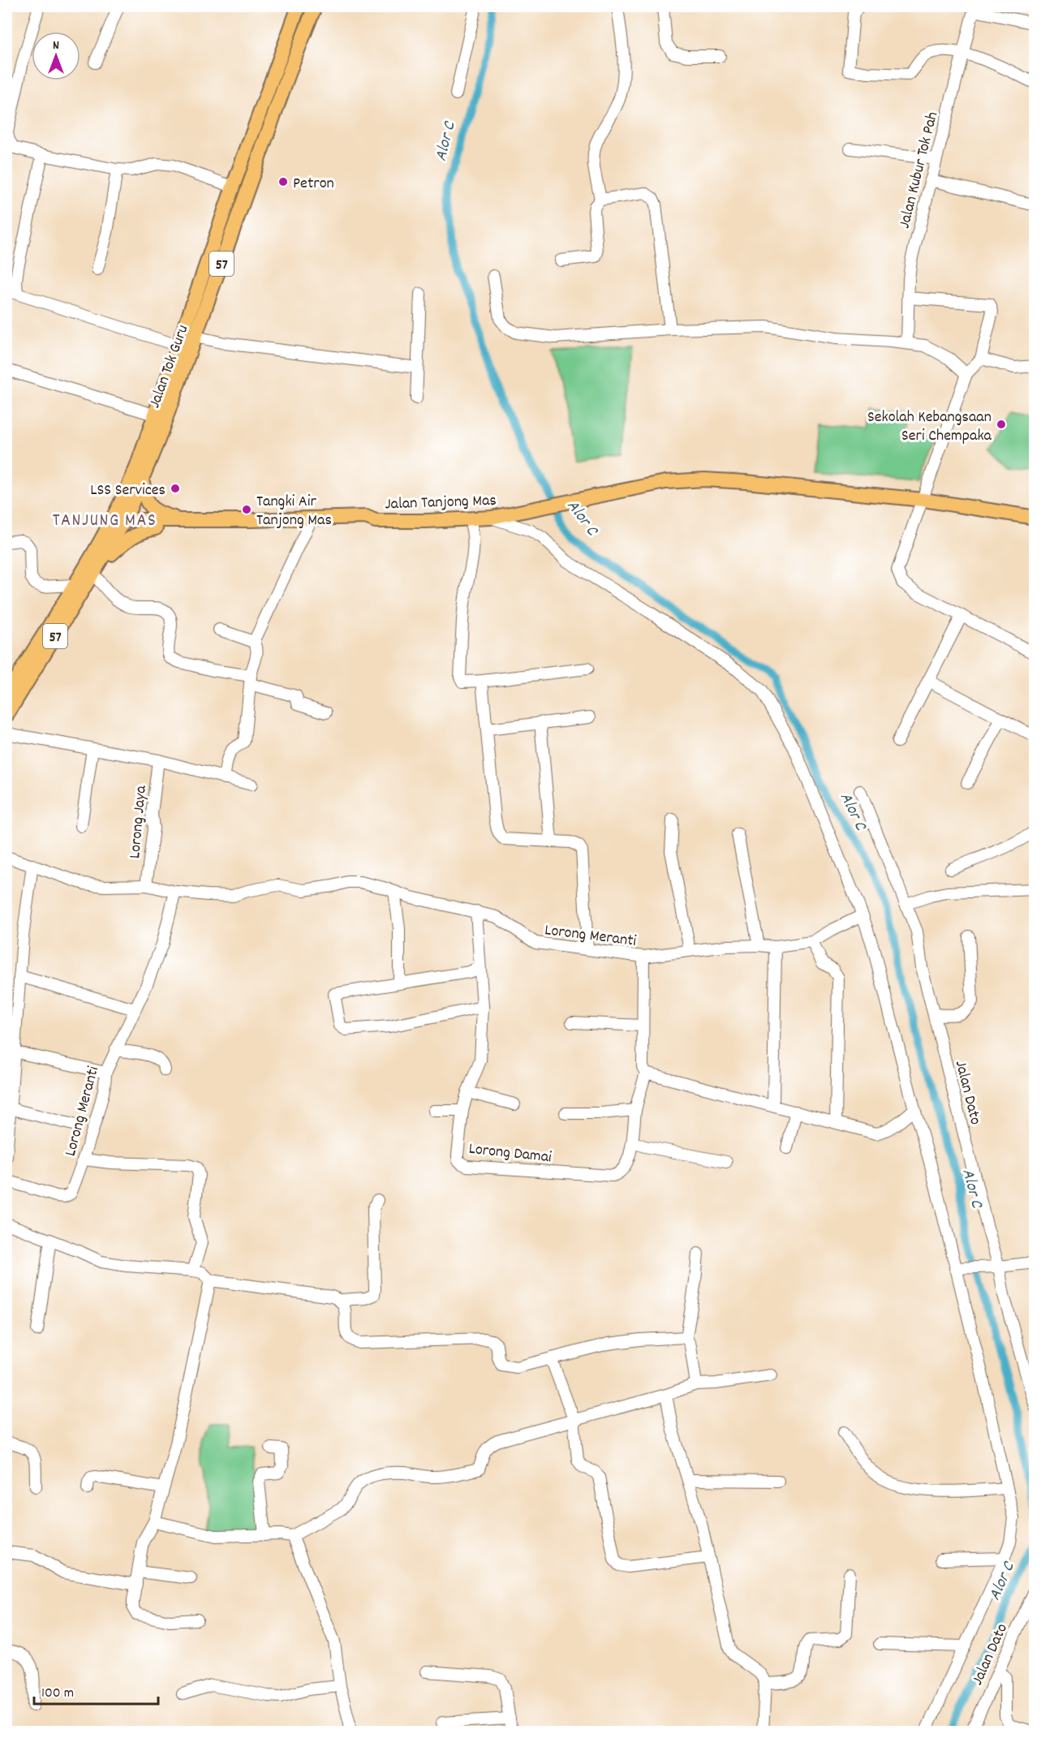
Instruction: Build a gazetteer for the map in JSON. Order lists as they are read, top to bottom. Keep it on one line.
{"streets":{"main road":["57","Jalan Tok Guru","Jalan Tanjong Mas"],"street":["Jalan Kubur Tok Pah","Lorong Jaya","Lorong Meranti","Jalan Dato","Lorong Damai"]},"crossings":[["Jalan Tok Guru","Jalan Tanjong Mas"],["Lorong Jaya","Lorong Meranti"],["Lorong Meranti","Lorong Damai"]],"districts":["TANJUNG MAS"],"water":["Alor C"],"places":["Petron","Sekolah Kebangsaan Seri Chempaka","LSS Services","Tangki Air Tanjong Mas"],"scale_bar":"100 m","north":"top"}
